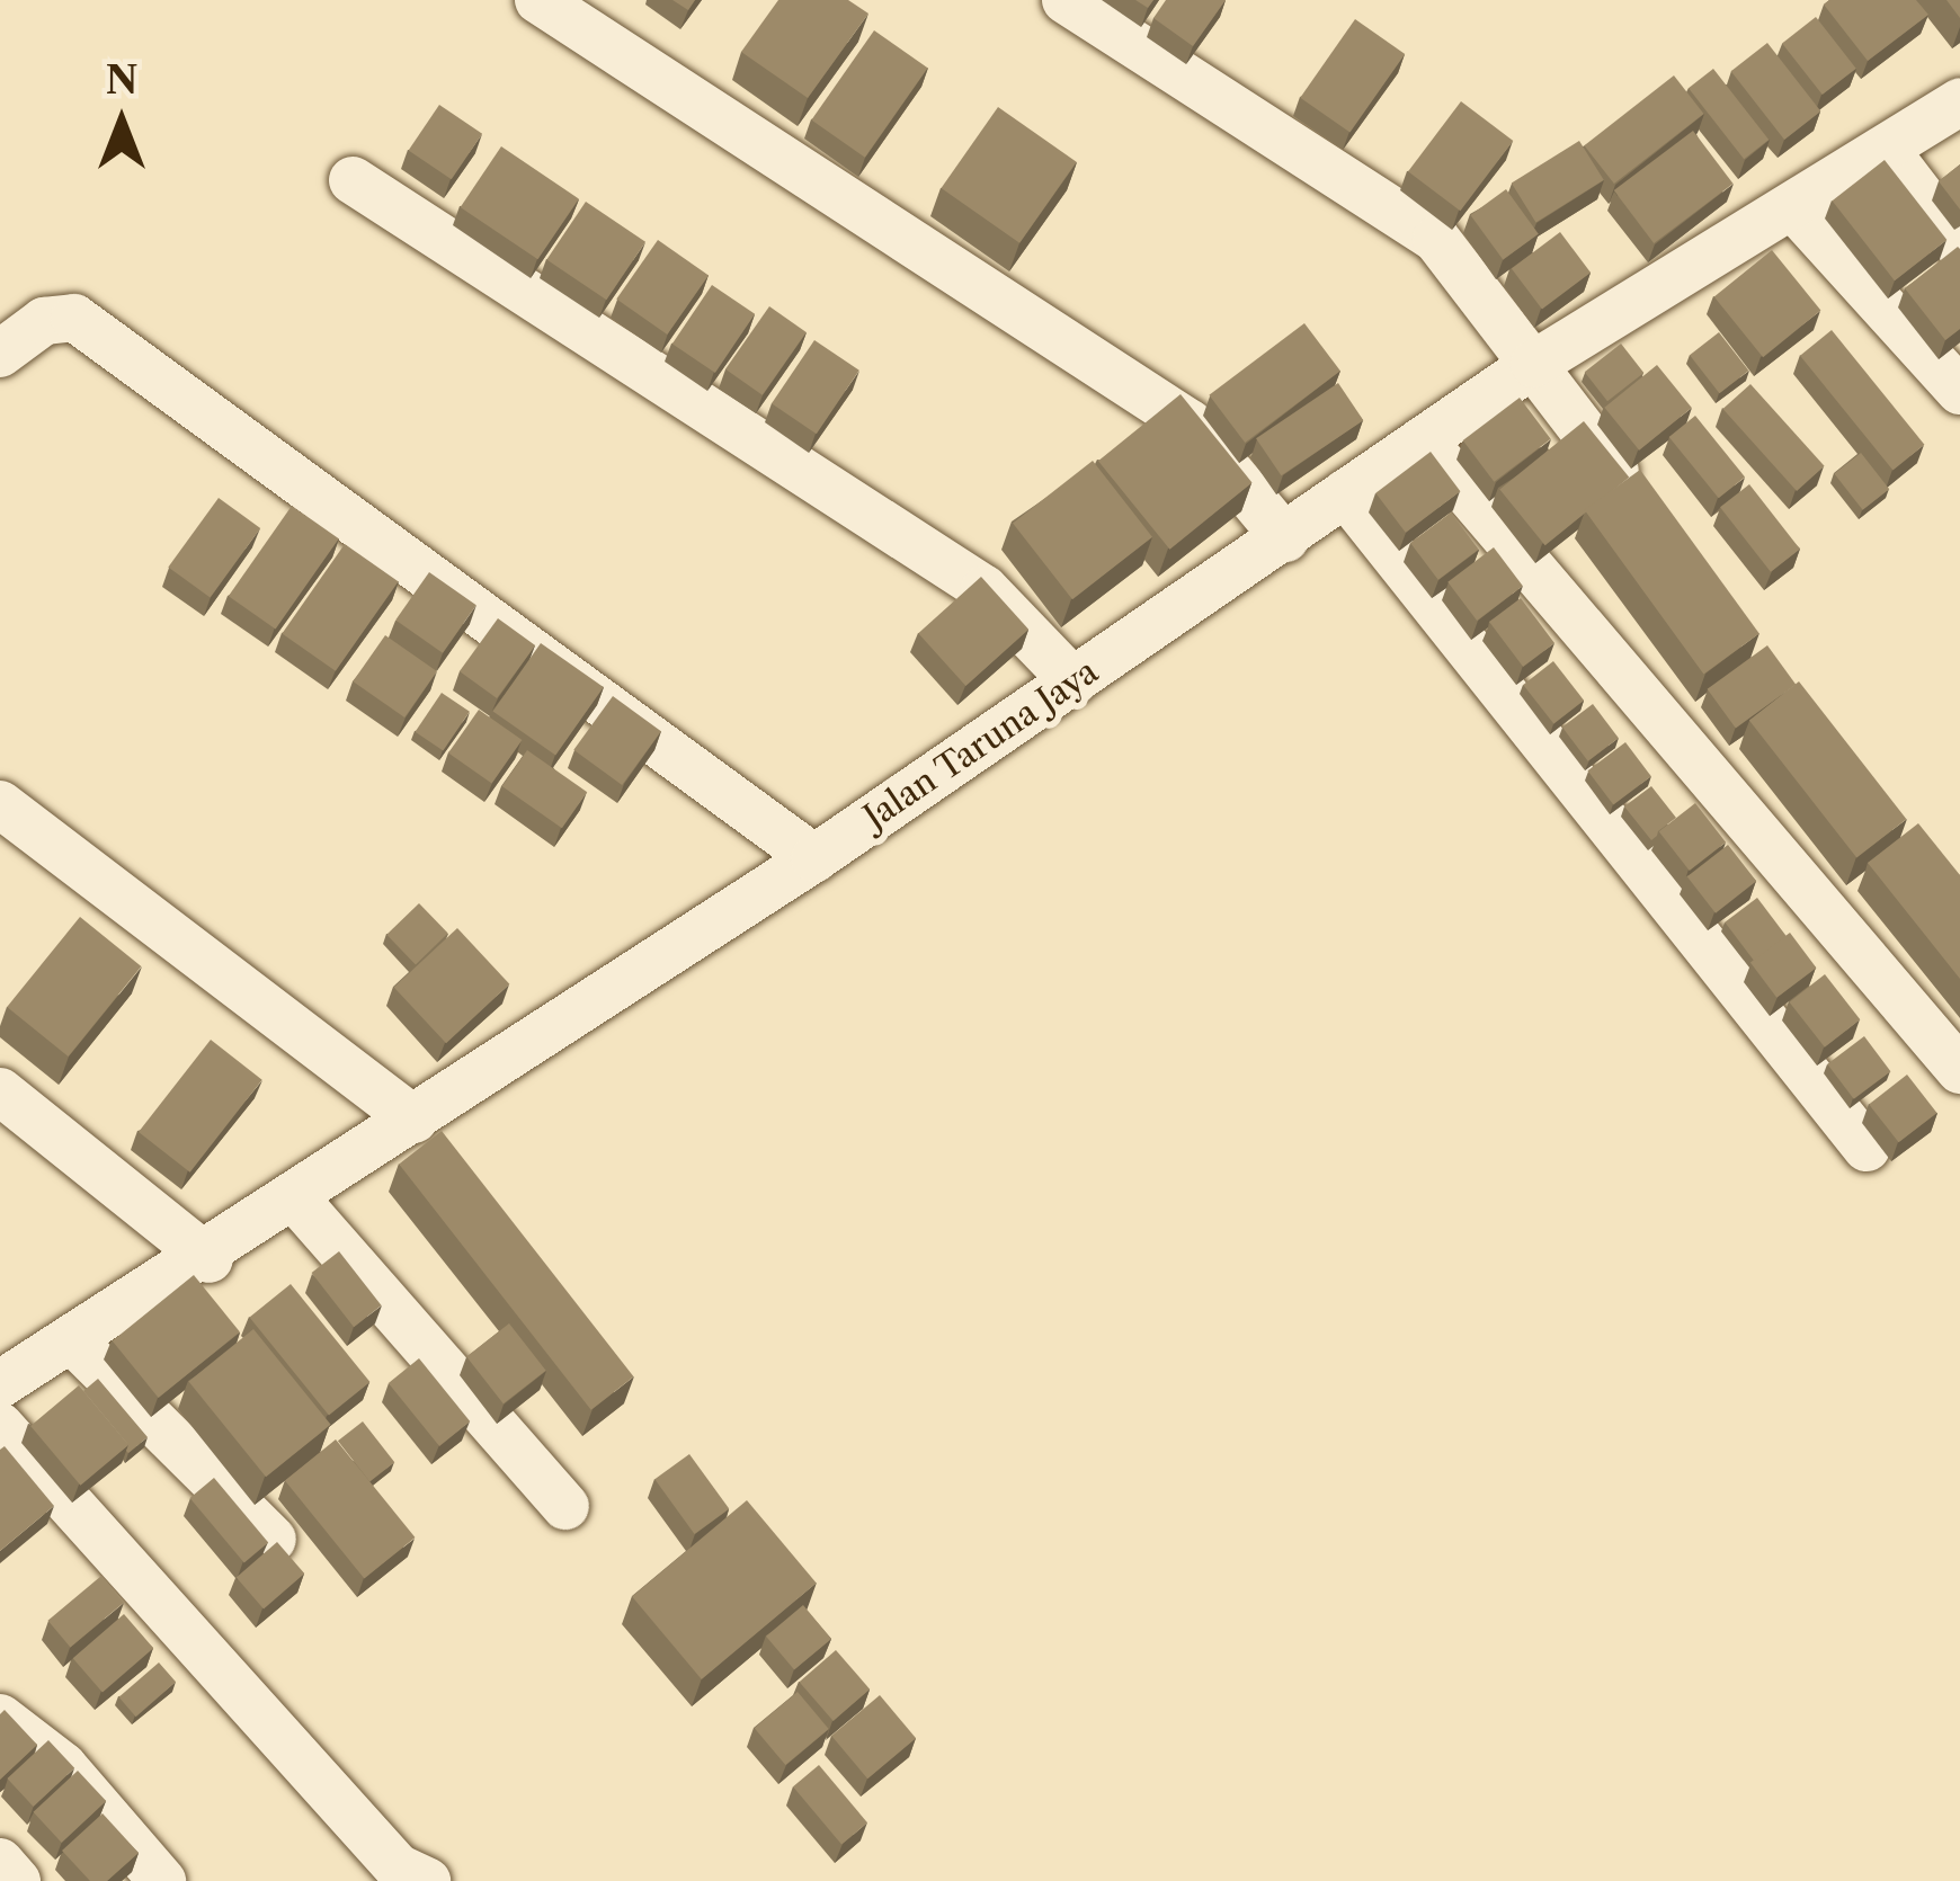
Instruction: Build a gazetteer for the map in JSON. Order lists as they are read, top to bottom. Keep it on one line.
{"streets":{"street":["Jalan Taruna Jaya"]},"north":"top"}
